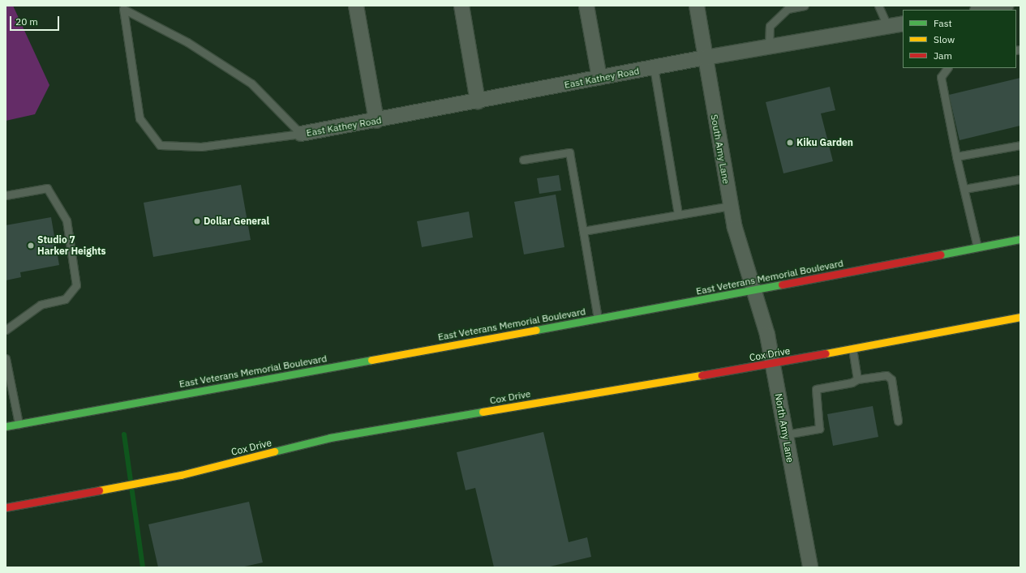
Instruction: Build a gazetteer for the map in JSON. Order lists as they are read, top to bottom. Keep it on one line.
{"streets":{"main road":["East Veterans Memorial Boulevard","Cox Drive"],"street":["East Kathey Road","South Amy Lane","North Amy Lane"]},"crossings":[["East Kathey Road","South Amy Lane"],["South Amy Lane","East Veterans Memorial Boulevard"],["South Amy Lane","North Amy Lane"],["East Veterans Memorial Boulevard","North Amy Lane"],["Cox Drive","North Amy Lane"]],"places":["Kiku Garden","Dollar General","Studio 7 Harker Heights"],"legend":["Fast","Slow","Jam"],"scale_bar":"20 m"}
